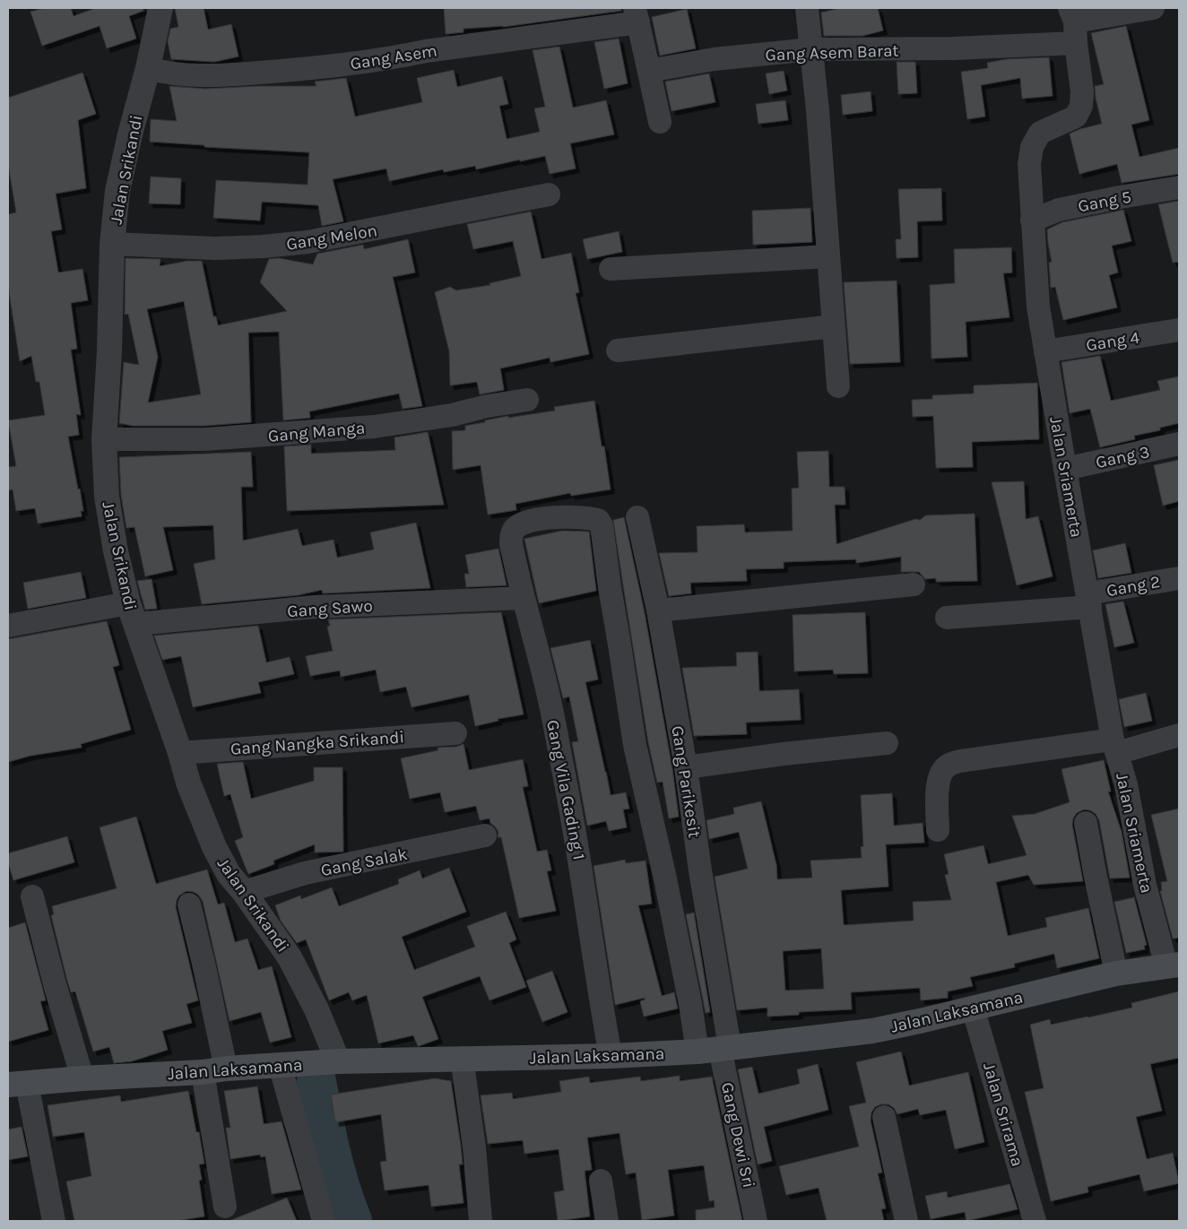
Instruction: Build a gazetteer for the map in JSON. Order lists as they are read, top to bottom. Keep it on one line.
{"streets":{"main road":["Jalan Laksamana"],"street":["Gang Asem Barat","Gang Asem","Jalan Srikandi","Gang 5","Gang Melon","Gang 4","Gang Manga","Gang 3","Jalan Sriamerta","Gang 2","Gang Sawo","Gang Nangka Srikandi","Gang Parikesit","Gang Vila Gading 1","Gang Salak","Jalan Srirama","Gang Dewi Sri"]},"crossings":[["Gang Asem Barat","Jalan Sriamerta"],["Gang Asem","Jalan Srikandi"],["Jalan Srikandi","Gang Melon"],["Jalan Srikandi","Gang Manga"],["Jalan Srikandi","Gang Sawo"],["Jalan Srikandi","Gang Nangka Srikandi"],["Jalan Srikandi","Gang Salak"],["Jalan Srikandi","Jalan Laksamana"],["Gang 5","Jalan Sriamerta"],["Gang 4","Jalan Sriamerta"],["Gang 3","Jalan Sriamerta"],["Jalan Sriamerta","Gang 2"],["Jalan Sriamerta","Jalan Laksamana"],["Gang Sawo","Gang Vila Gading 1"],["Gang Parikesit","Gang Vila Gading 1"],["Gang Parikesit","Jalan Laksamana"],["Gang Parikesit","Gang Dewi Sri"],["Gang Vila Gading 1","Jalan Laksamana"],["Gang Vila Gading 1","Gang Dewi Sri"],["Jalan Laksamana","Jalan Srirama"],["Jalan Laksamana","Gang Dewi Sri"]]}
